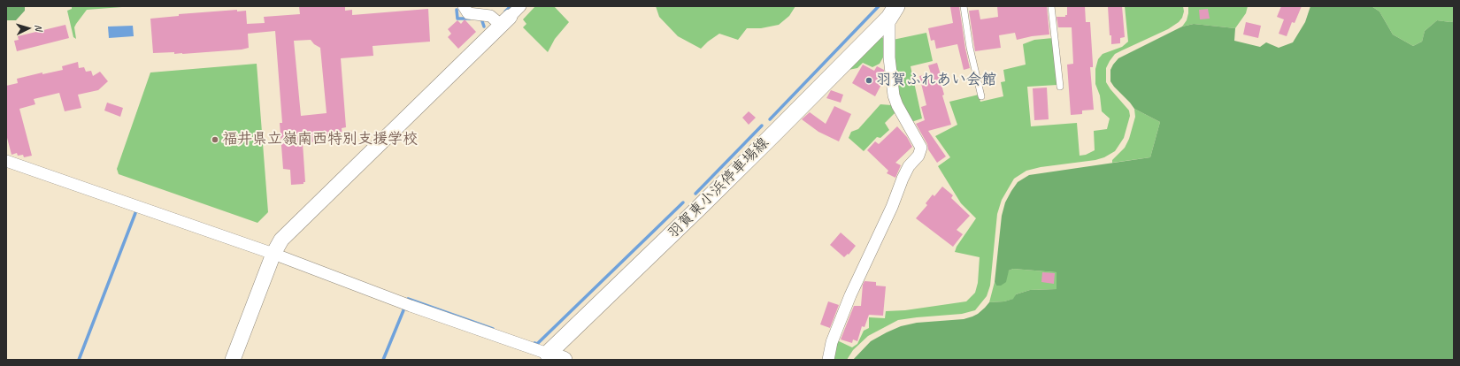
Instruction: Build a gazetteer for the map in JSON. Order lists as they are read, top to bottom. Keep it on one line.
{"streets":{"main road":["羽賀東小浜停車場線"]},"places":["羽賀ふれあい会館","福井県立嶺南西特別支援学校"],"north":"right"}
